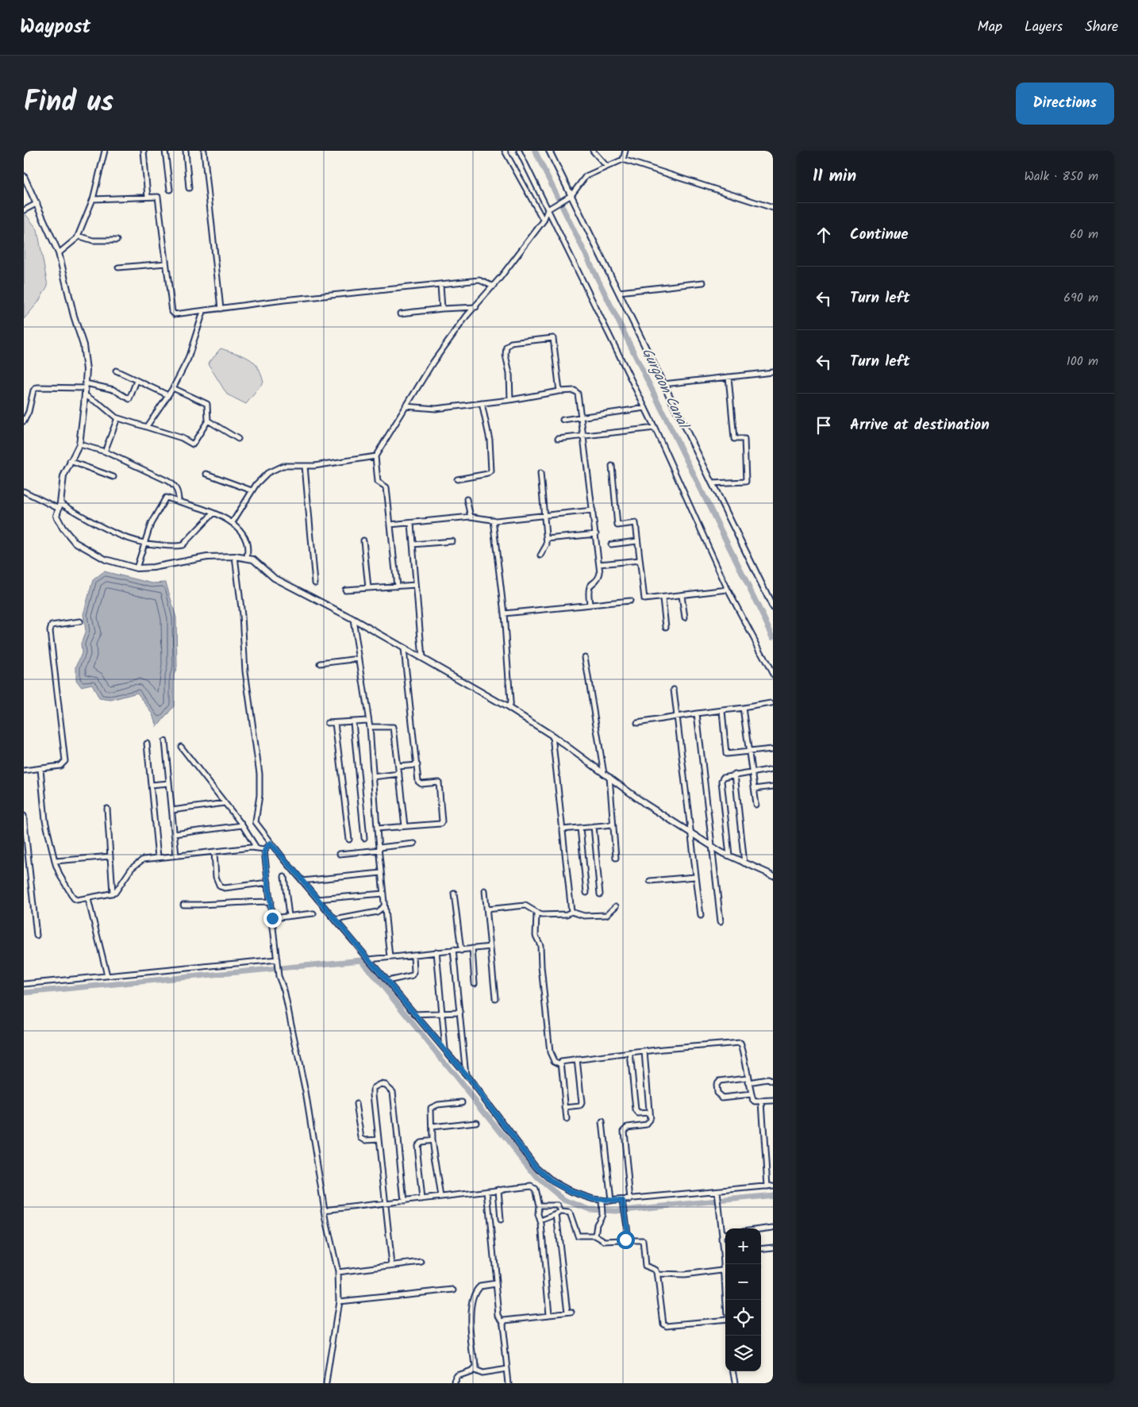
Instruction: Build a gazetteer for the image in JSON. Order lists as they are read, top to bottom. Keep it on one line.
{"water":["Gurgaon Canal"],"page":{"header":"Waypost","nav":["Map","Layers","Share"],"title":"Find us","buttons":"Directions","heading":["11 min","Walk · 850 m"],"list":[["Continue","60 m"],["Turn left","690 m"],["Turn left","100 m"],"Arrive at destination"],"map_buttons":["+","−"]}}
